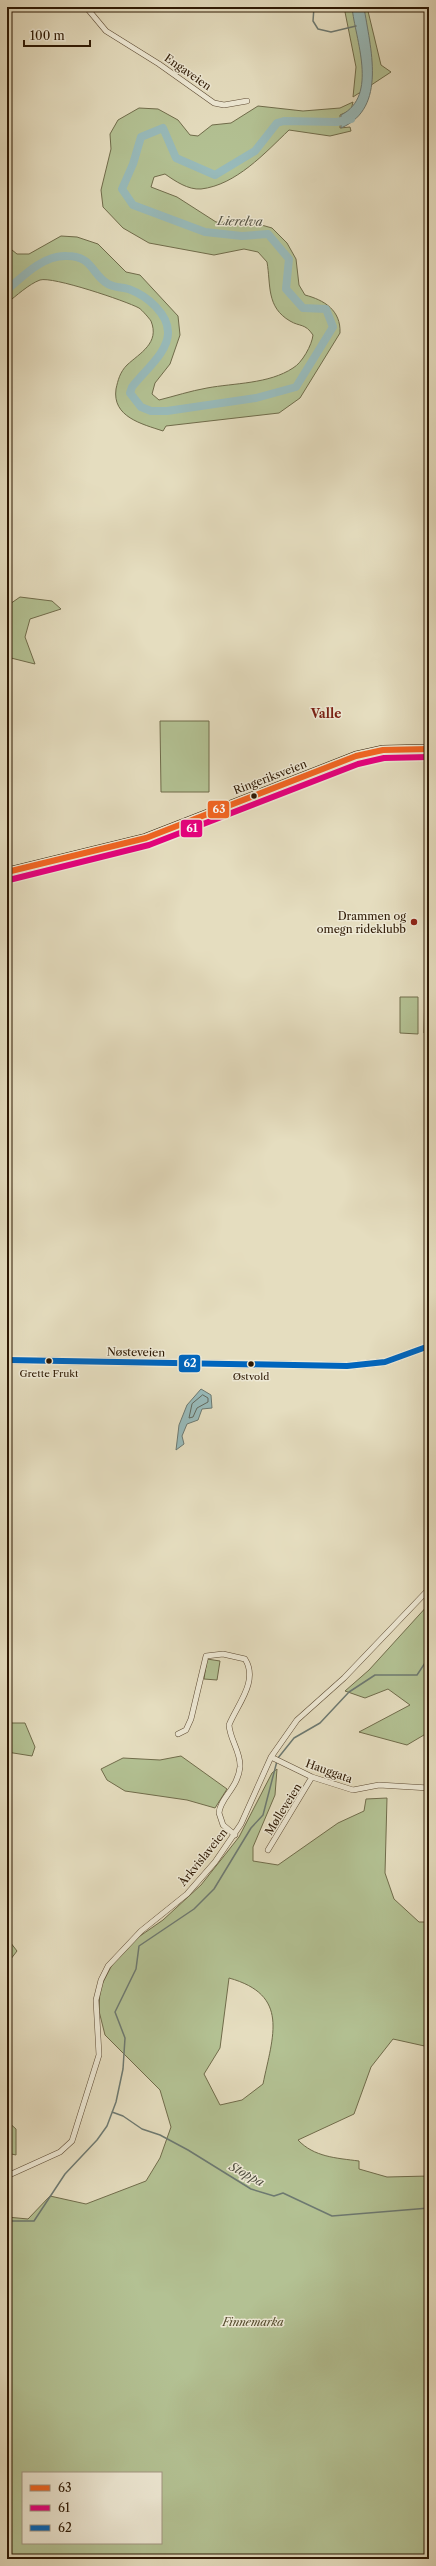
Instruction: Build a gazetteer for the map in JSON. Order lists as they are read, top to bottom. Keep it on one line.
{"streets":{"main road":["Ringeriksveien","Nøsteveien"],"street":["Engaveien","Hauggata","Mølleveien","Årkvislaveien"]},"crossings":[["Hauggata","Mølleveien"],["Hauggata","Årkvislaveien"]],"districts":["Valle"],"water":["Lierelva","Stoppa"],"parks":["Finnemarka"],"places":["Drammen og omegn rideklubb","Grette Frukt","Østvold"],"lines":["transit line 63","transit line 61","transit line 62"],"legend":["63","61","62"],"scale_bar":"100 m"}
